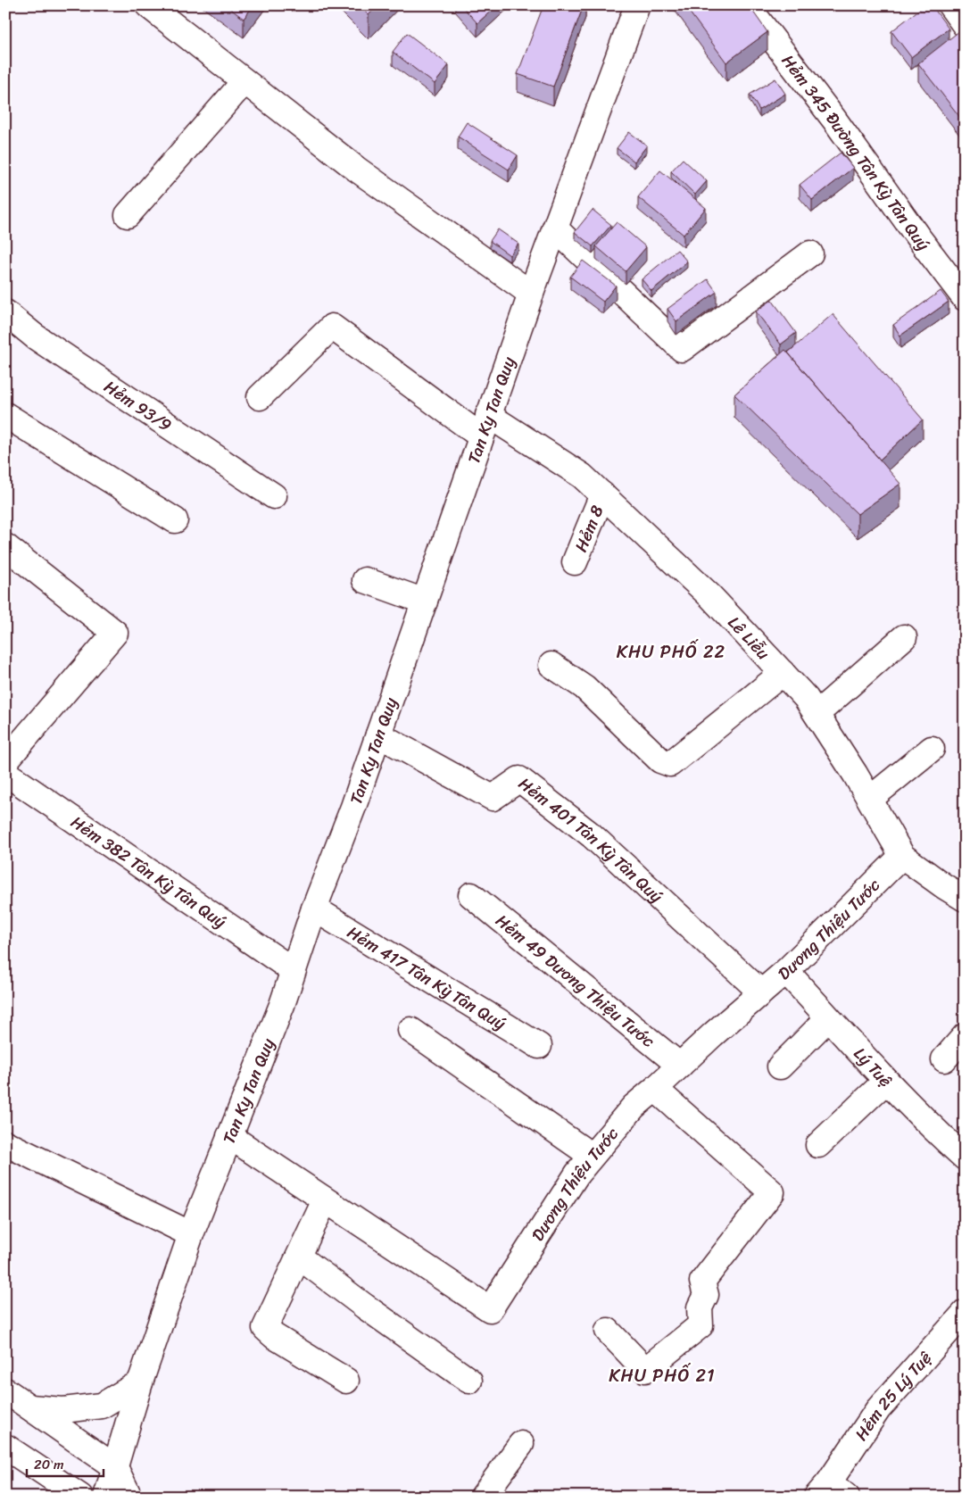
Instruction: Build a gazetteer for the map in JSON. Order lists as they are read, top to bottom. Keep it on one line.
{"streets":{"street":["Hẻm 345 Đường Tân Kỳ Tân Quý","Hẻm 93/9","Tan Ky Tan Quy","Hẻm 8","Lê Liễu","Hẻm 401 Tân Kỳ Tân Quý","Hẻm 382 Tân Kỳ Tân Quý","Dương Thiệu Tước","Hẻm 417 Tân Kỳ Tân Quý","Hẻm 49 Dương Thiệu Tước","Lý Tuệ","Hẻm 25 Lý Tuệ"]},"crossings":[["Tan Ky Tan Quy","Lê Liễu"],["Tan Ky Tan Quy","Hẻm 401 Tân Kỳ Tân Quý"],["Tan Ky Tan Quy","Hẻm 382 Tân Kỳ Tân Quý"],["Tan Ky Tan Quy","Dương Thiệu Tước"],["Tan Ky Tan Quy","Hẻm 417 Tân Kỳ Tân Quý"],["Hẻm 8","Lê Liễu"],["Lê Liễu","Dương Thiệu Tước"],["Hẻm 401 Tân Kỳ Tân Quý","Dương Thiệu Tước"],["Dương Thiệu Tước","Hẻm 49 Dương Thiệu Tước"],["Dương Thiệu Tước","Lý Tuệ"]],"districts":["KHU PHỐ 22","KHU PHỐ 21"],"scale_bar":"20 m"}
